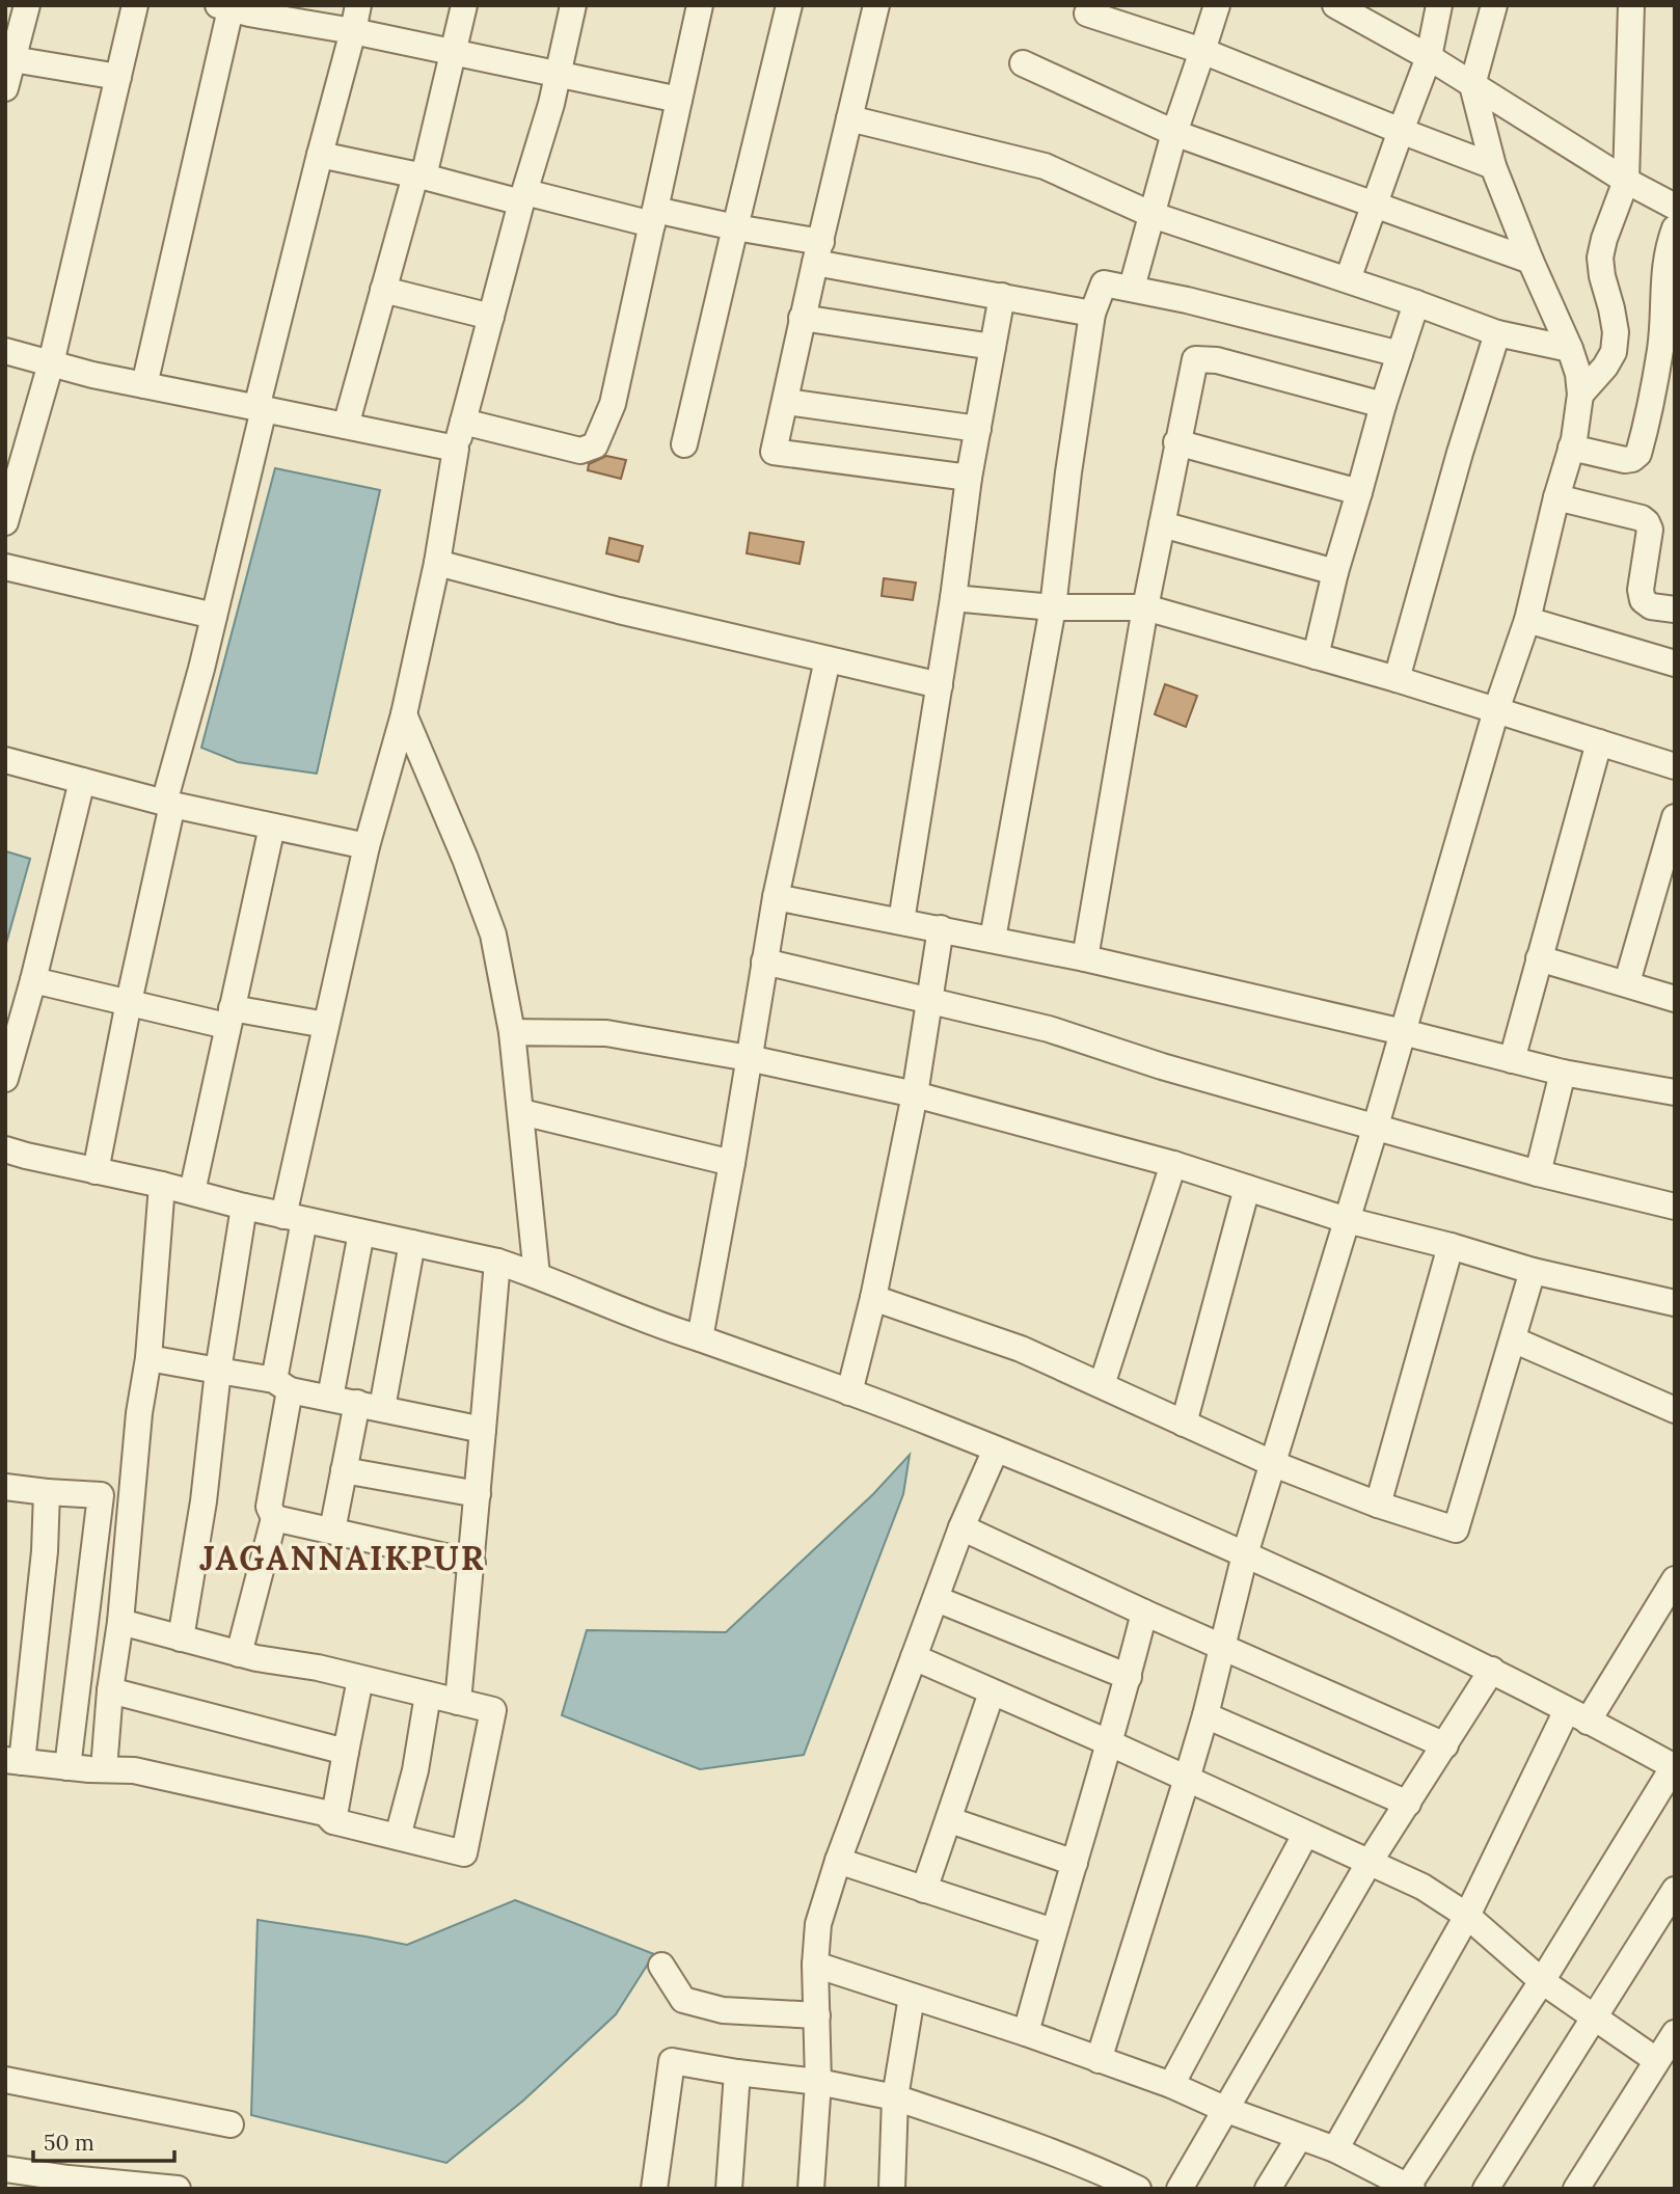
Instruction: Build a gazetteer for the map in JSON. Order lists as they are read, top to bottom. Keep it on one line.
{"districts":["JAGANNAIKPUR"],"scale_bar":"50 m"}
